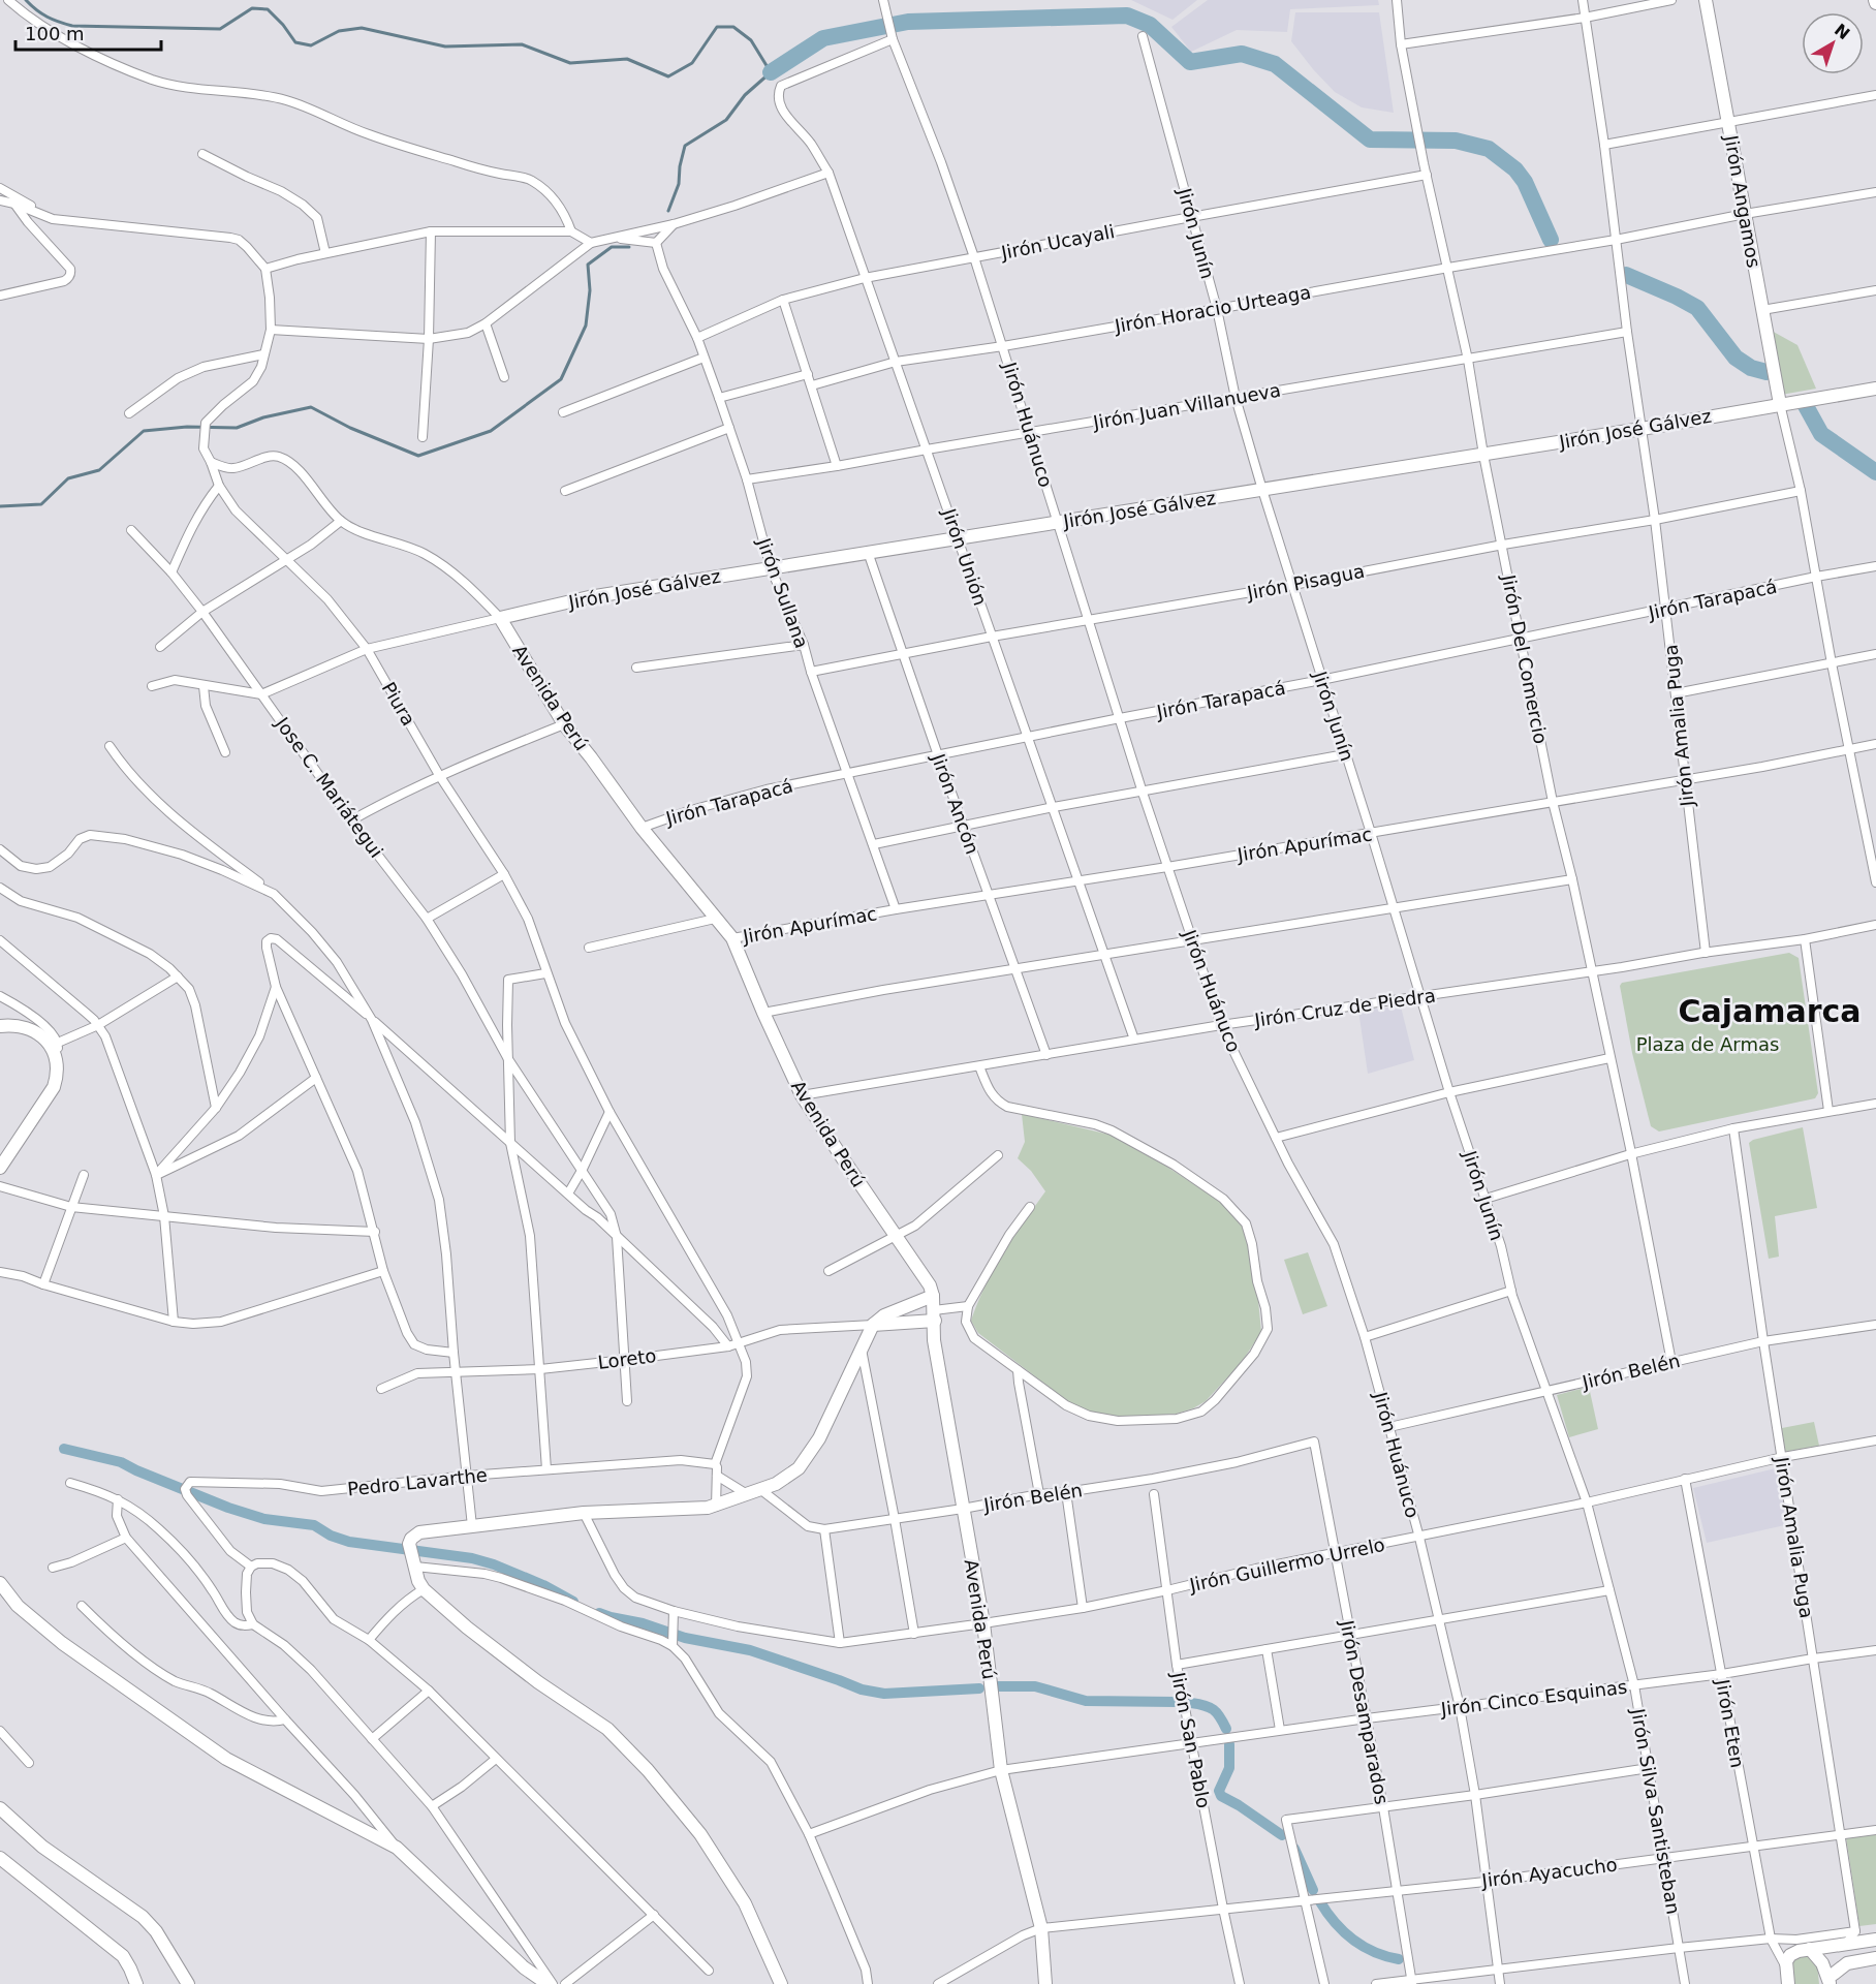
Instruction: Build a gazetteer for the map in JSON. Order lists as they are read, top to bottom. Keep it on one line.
{"streets":{"street":["Jirón Angamos","Jirón Junín","Jirón Ucayali","Jirón Horacio Urteaga","Jirón Juan Villanueva","Jirón Huánuco","Jirón José Gálvez","Jirón Unión","Jirón Pisagua","Jirón Sullana","Jirón Tarapacá","Jirón Del Comercio","Avenida Perú","Piura","Jirón Amalia Puga","Jose C. Mariátegui","Jirón Ancón","Jirón Apurímac","Jirón Cruz de Piedra","Loreto","Jirón Belén","Pedro Lavarthe","Jirón Guillermo Urrelo","Jirón Cinco Esquinas","Jirón Desamparados","Jirón Eten","Jirón San Pablo","Jirón Silva Santisteban","Jirón Ayacucho"]},"crossings":[["Jirón Angamos","Jirón Horacio Urteaga"],["Jirón Angamos","Jirón José Gálvez"],["Jirón Junín","Jirón Ucayali"],["Jirón Junín","Jirón Horacio Urteaga"],["Jirón Junín","Jirón Juan Villanueva"],["Jirón Junín","Jirón José Gálvez"],["Jirón Junín","Jirón Pisagua"],["Jirón Junín","Jirón Tarapacá"],["Jirón Junín","Jirón Apurímac"],["Jirón Junín","Jirón Cruz de Piedra"],["Jirón Junín","Jirón Belén"],["Jirón Junín","Jirón Silva Santisteban"],["Jirón Ucayali","Jirón Huánuco"],["Jirón Ucayali","Jirón Unión"],["Jirón Ucayali","Jirón Sullana"],["Jirón Ucayali","Jirón Del Comercio"],["Jirón Horacio Urteaga","Jirón Huánuco"],["Jirón Horacio Urteaga","Jirón Unión"],["Jirón Horacio Urteaga","Jirón Del Comercio"],["Jirón Horacio Urteaga","Jirón Amalia Puga"],["Jirón Juan Villanueva","Jirón Huánuco"],["Jirón Juan Villanueva","Jirón Unión"],["Jirón Juan Villanueva","Jirón Sullana"],["Jirón Juan Villanueva","Jirón Del Comercio"],["Jirón Juan Villanueva","Jirón Amalia Puga"],["Jirón Huánuco","Jirón José Gálvez"],["Jirón Huánuco","Jirón Unión"],["Jirón Huánuco","Jirón Pisagua"],["Jirón Huánuco","Jirón Tarapacá"],["Jirón Huánuco","Jirón Apurímac"],["Jirón Huánuco","Jirón Cruz de Piedra"],["Jirón Huánuco","Jirón Belén"],["Jirón Huánuco","Jirón Guillermo Urrelo"],["Jirón Huánuco","Jirón Cinco Esquinas"],["Jirón Huánuco","Jirón Ayacucho"],["Jirón José Gálvez","Jirón Unión"],["Jirón José Gálvez","Jirón Sullana"],["Jirón José Gálvez","Jirón Del Comercio"],["Jirón José Gálvez","Avenida Perú"],["Jirón José Gálvez","Jirón Amalia Puga"],["Jirón José Gálvez","Jirón Ancón"],["Jirón Unión","Jirón Pisagua"],["Jirón Unión","Jirón Tarapacá"],["Jirón Unión","Jirón Apurímac"],["Jirón Unión","Jirón Cruz de Piedra"],["Jirón Pisagua","Jirón Sullana"],["Jirón Pisagua","Jirón Del Comercio"],["Jirón Pisagua","Jirón Amalia Puga"],["Jirón Pisagua","Jirón Ancón"],["Jirón Sullana","Jirón Tarapacá"],["Jirón Sullana","Jirón Apurímac"],["Jirón Tarapacá","Jirón Del Comercio"],["Jirón Tarapacá","Avenida Perú"],["Jirón Tarapacá","Jirón Amalia Puga"],["Jirón Tarapacá","Jirón Ancón"],["Jirón Del Comercio","Jirón Apurímac"],["Jirón Del Comercio","Jirón Cruz de Piedra"],["Jirón Del Comercio","Jirón Belén"],["Avenida Perú","Piura"],["Avenida Perú","Jirón Apurímac"],["Avenida Perú","Jirón Cruz de Piedra"],["Avenida Perú","Jirón Belén"],["Avenida Perú","Jirón Guillermo Urrelo"],["Avenida Perú","Jirón Cinco Esquinas"],["Avenida Perú","Jirón Ayacucho"],["Jirón Amalia Puga","Jirón Apurímac"],["Jirón Amalia Puga","Jirón Cruz de Piedra"],["Jirón Amalia Puga","Jirón Belén"],["Jirón Amalia Puga","Jirón Guillermo Urrelo"],["Jirón Amalia Puga","Jirón Cinco Esquinas"],["Jirón Amalia Puga","Jirón Ayacucho"],["Jirón Ancón","Jirón Apurímac"],["Jirón Ancón","Jirón Cruz de Piedra"],["Jirón Belén","Jirón Desamparados"],["Jirón Belén","Jirón Silva Santisteban"],["Jirón Guillermo Urrelo","Jirón Desamparados"],["Jirón Guillermo Urrelo","Jirón Eten"],["Jirón Guillermo Urrelo","Jirón San Pablo"],["Jirón Guillermo Urrelo","Jirón Silva Santisteban"],["Jirón Cinco Esquinas","Jirón Desamparados"],["Jirón Cinco Esquinas","Jirón Eten"],["Jirón Cinco Esquinas","Jirón San Pablo"],["Jirón Cinco Esquinas","Jirón Silva Santisteban"],["Jirón Desamparados","Jirón Ayacucho"],["Jirón Eten","Jirón Ayacucho"],["Jirón San Pablo","Jirón Ayacucho"],["Jirón Silva Santisteban","Jirón Ayacucho"]],"districts":["Cajamarca"],"parks":["Plaza de Armas"],"scale_bar":"100 m","north":"top right"}
